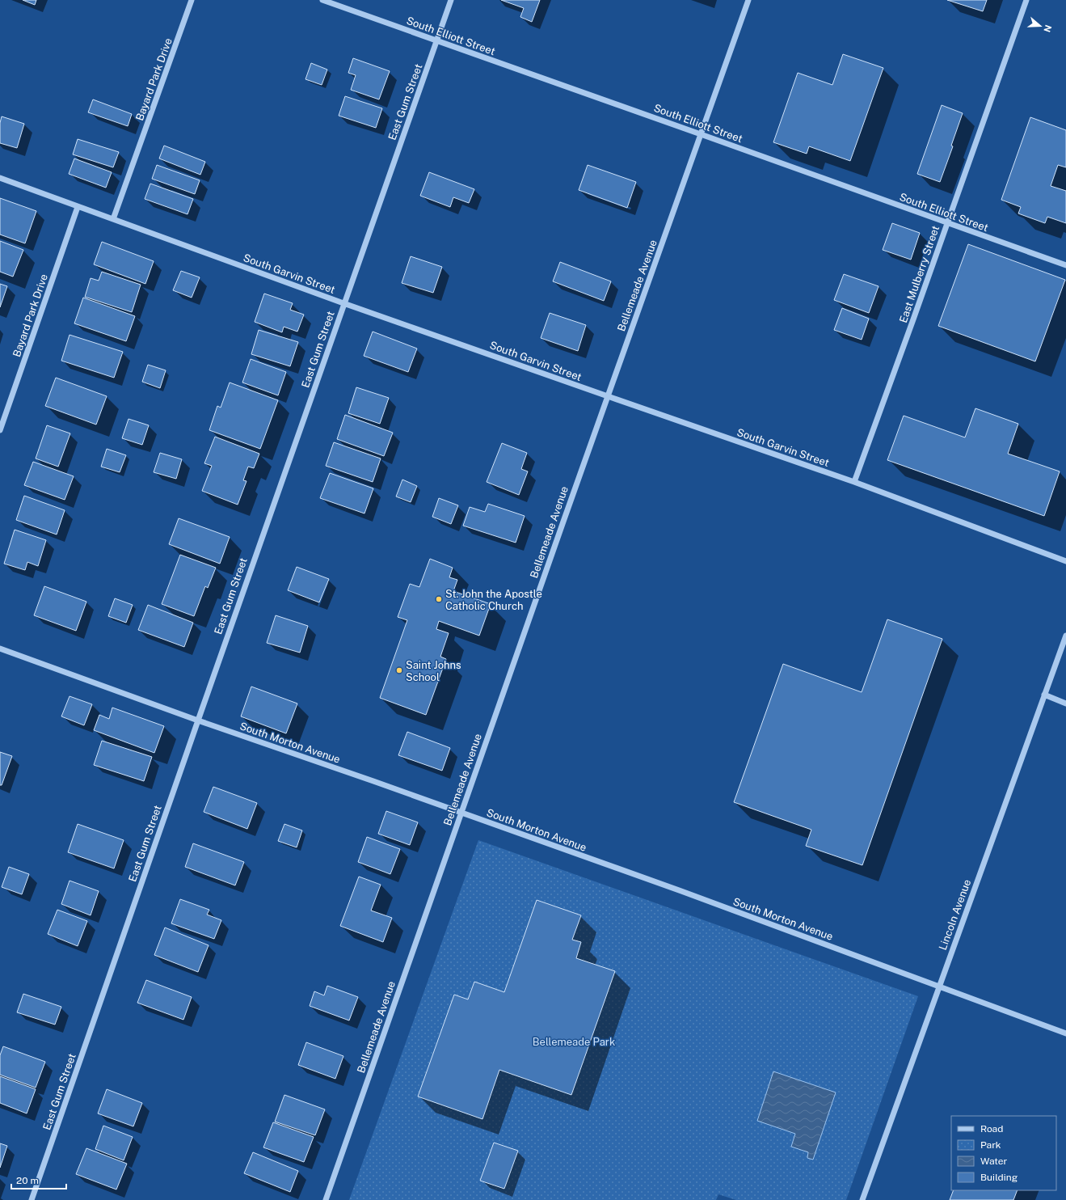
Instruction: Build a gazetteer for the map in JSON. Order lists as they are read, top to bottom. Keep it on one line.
{"streets":{"street":["South Elliott Street","Bayard Park Drive","East Gum Street","South Garvin Street","East Mulberry Street","Bellemeade Avenue","South Morton Avenue","Lincoln Avenue"]},"crossings":[["South Elliott Street","East Gum Street"],["South Elliott Street","East Mulberry Street"],["South Elliott Street","Bellemeade Avenue"],["Bayard Park Drive","South Garvin Street"],["East Gum Street","South Garvin Street"],["East Gum Street","South Morton Avenue"],["South Garvin Street","East Mulberry Street"],["South Garvin Street","Bellemeade Avenue"],["Bellemeade Avenue","South Morton Avenue"],["South Morton Avenue","Lincoln Avenue"]],"parks":["Bellemeade Park"],"places":["St. John the Apostle Catholic Church","Saint Johns School"],"legend":["Road","Park","Water","Building"],"scale_bar":"20 m","north":"right"}
